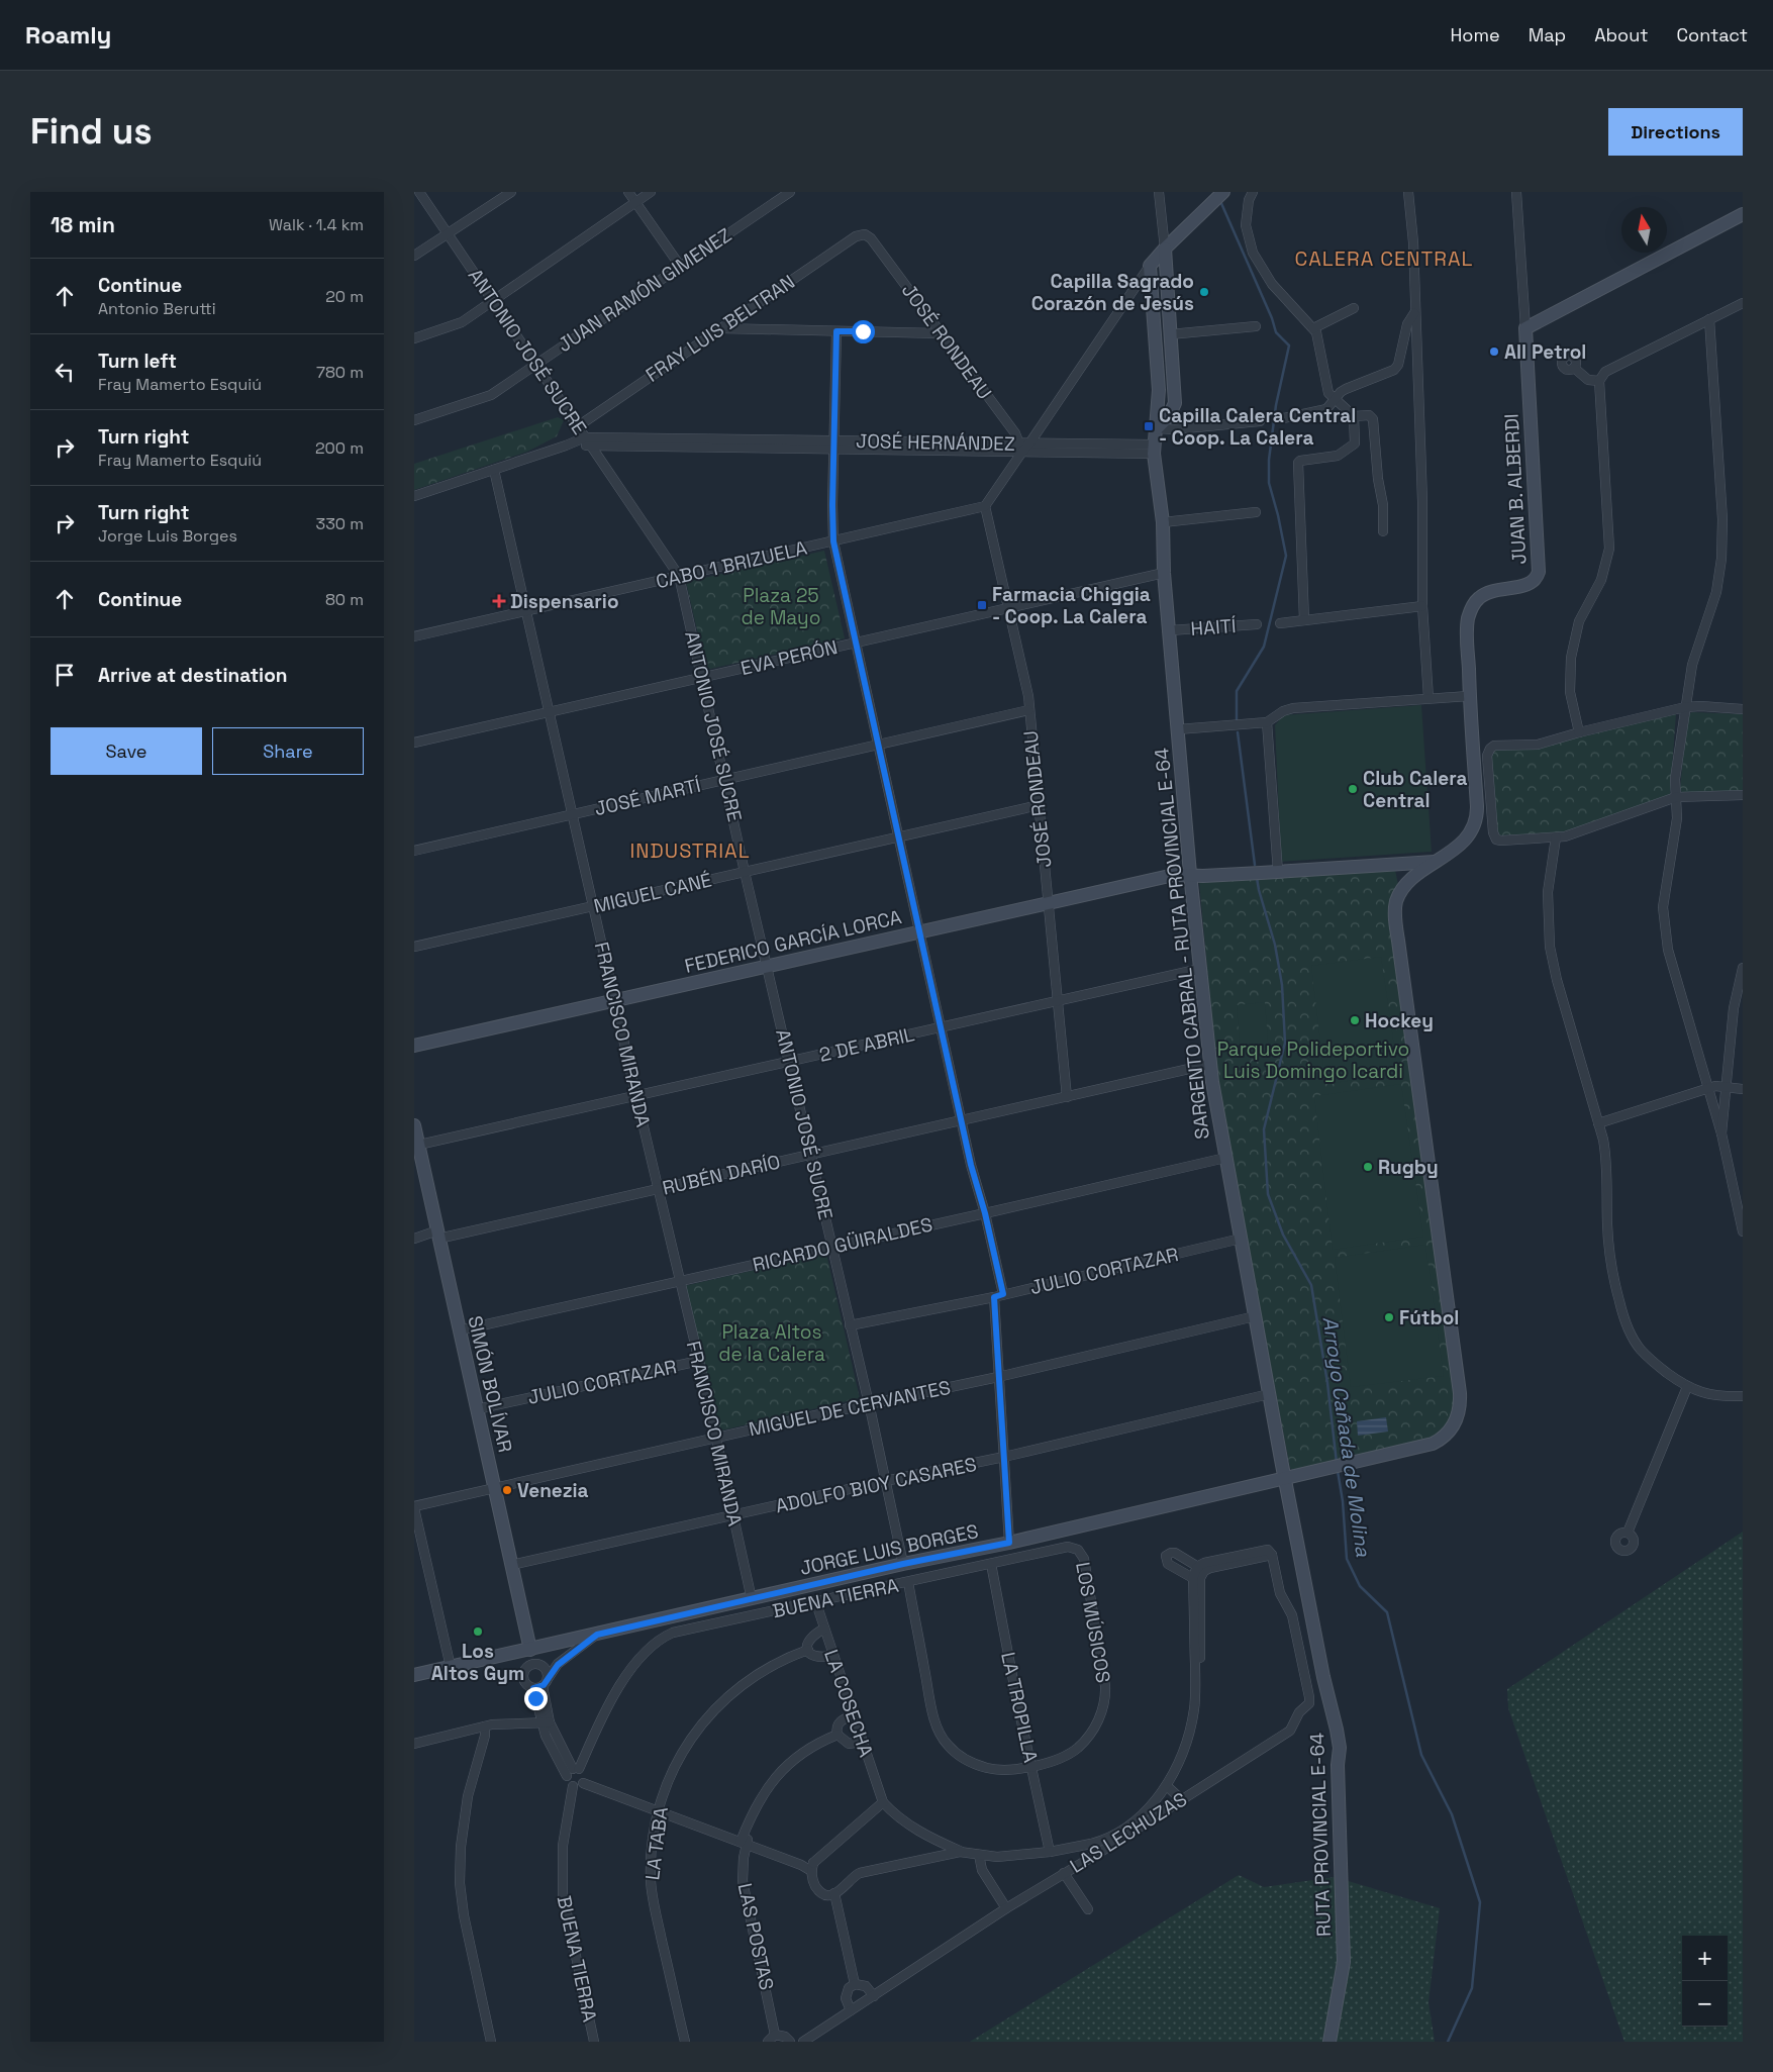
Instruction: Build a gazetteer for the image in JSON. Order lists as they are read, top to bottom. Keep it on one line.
{"streets":{"street":["JUAN RAMÓN GIMENEZ","FRAY LUIS BELTRAN","JOSÉ RONDEAU","ANTONIO JOSÉ SUCRE","JOSÉ HERNÁNDEZ","JUAN B. ALBERDI","CABO 1 BRIZUELA","HAITÍ","EVA PERÓN","JOSÉ MARTÍ","MIGUEL CANÉ","FEDERICO GARCÍA LORCA","SARGENTO CABRAL - RUTA PROVINCIAL E-64","FRANCISCO MIRANDA","2 DE ABRIL","RUBÉN DARÍO","RICARDO GÜIRALDES","JULIO CORTAZAR","SIMÓN BOLÍVAR","MIGUEL DE CERVANTES","ADOLFO BIOY CASARES","JORGE LUIS BORGES","BUENA TIERRA","LOS MÚSICOS","LA COSECHA","LA TROPILLA","LAS LECHUZAS","RUTA PROVINCIAL E-64","LA TABA","LAS POSTAS"]},"crossings":[["JUAN RAMÓN GIMENEZ","ANTONIO JOSÉ SUCRE"],["FRAY LUIS BELTRAN","JOSÉ RONDEAU"],["FRAY LUIS BELTRAN","ANTONIO JOSÉ SUCRE"],["JOSÉ RONDEAU","JOSÉ HERNÁNDEZ"],["JOSÉ RONDEAU","CABO 1 BRIZUELA"],["JOSÉ RONDEAU","EVA PERÓN"],["JOSÉ RONDEAU","JOSÉ MARTÍ"],["JOSÉ RONDEAU","MIGUEL CANÉ"],["JOSÉ RONDEAU","FEDERICO GARCÍA LORCA"],["JOSÉ RONDEAU","2 DE ABRIL"],["JOSÉ RONDEAU","RUBÉN DARÍO"],["ANTONIO JOSÉ SUCRE","JOSÉ HERNÁNDEZ"],["ANTONIO JOSÉ SUCRE","CABO 1 BRIZUELA"],["ANTONIO JOSÉ SUCRE","EVA PERÓN"],["ANTONIO JOSÉ SUCRE","JOSÉ MARTÍ"],["ANTONIO JOSÉ SUCRE","MIGUEL CANÉ"],["ANTONIO JOSÉ SUCRE","FEDERICO GARCÍA LORCA"],["ANTONIO JOSÉ SUCRE","2 DE ABRIL"],["ANTONIO JOSÉ SUCRE","RUBÉN DARÍO"],["ANTONIO JOSÉ SUCRE","RICARDO GÜIRALDES"],["ANTONIO JOSÉ SUCRE","JULIO CORTAZAR"],["ANTONIO JOSÉ SUCRE","MIGUEL DE CERVANTES"],["ANTONIO JOSÉ SUCRE","ADOLFO BIOY CASARES"],["ANTONIO JOSÉ SUCRE","JORGE LUIS BORGES"],["JOSÉ HERNÁNDEZ","SARGENTO CABRAL - RUTA PROVINCIAL E-64"],["JOSÉ HERNÁNDEZ","FRANCISCO MIRANDA"],["JUAN B. ALBERDI","FEDERICO GARCÍA LORCA"],["JUAN B. ALBERDI","JORGE LUIS BORGES"],["CABO 1 BRIZUELA","FRANCISCO MIRANDA"],["HAITÍ","SARGENTO CABRAL - RUTA PROVINCIAL E-64"],["EVA PERÓN","SARGENTO CABRAL - RUTA PROVINCIAL E-64"],["EVA PERÓN","FRANCISCO MIRANDA"],["JOSÉ MARTÍ","FRANCISCO MIRANDA"],["MIGUEL CANÉ","FRANCISCO MIRANDA"],["FEDERICO GARCÍA LORCA","SARGENTO CABRAL - RUTA PROVINCIAL E-64"],["FEDERICO GARCÍA LORCA","FRANCISCO MIRANDA"],["SARGENTO CABRAL - RUTA PROVINCIAL E-64","2 DE ABRIL"],["SARGENTO CABRAL - RUTA PROVINCIAL E-64","RUBÉN DARÍO"],["SARGENTO CABRAL - RUTA PROVINCIAL E-64","RICARDO GÜIRALDES"],["SARGENTO CABRAL - RUTA PROVINCIAL E-64","JULIO CORTAZAR"],["SARGENTO CABRAL - RUTA PROVINCIAL E-64","MIGUEL DE CERVANTES"],["SARGENTO CABRAL - RUTA PROVINCIAL E-64","ADOLFO BIOY CASARES"],["SARGENTO CABRAL - RUTA PROVINCIAL E-64","JORGE LUIS BORGES"],["SARGENTO CABRAL - RUTA PROVINCIAL E-64","RUTA PROVINCIAL E-64"],["FRANCISCO MIRANDA","2 DE ABRIL"],["FRANCISCO MIRANDA","RUBÉN DARÍO"],["FRANCISCO MIRANDA","RICARDO GÜIRALDES"],["FRANCISCO MIRANDA","JULIO CORTAZAR"],["FRANCISCO MIRANDA","MIGUEL DE CERVANTES"],["FRANCISCO MIRANDA","ADOLFO BIOY CASARES"],["FRANCISCO MIRANDA","JORGE LUIS BORGES"],["2 DE ABRIL","SIMÓN BOLÍVAR"],["RUBÉN DARÍO","SIMÓN BOLÍVAR"],["RICARDO GÜIRALDES","SIMÓN BOLÍVAR"],["JULIO CORTAZAR","SIMÓN BOLÍVAR"],["SIMÓN BOLÍVAR","MIGUEL DE CERVANTES"],["SIMÓN BOLÍVAR","ADOLFO BIOY CASARES"],["SIMÓN BOLÍVAR","JORGE LUIS BORGES"],["JORGE LUIS BORGES","RUTA PROVINCIAL E-64"],["BUENA TIERRA","LOS MÚSICOS"],["BUENA TIERRA","LA COSECHA"],["BUENA TIERRA","LA TROPILLA"],["LOS MÚSICOS","LA TROPILLA"],["LA COSECHA","LA TROPILLA"],["LA COSECHA","LAS LECHUZAS"],["LA COSECHA","LAS POSTAS"]],"districts":["CALERA CENTRAL","INDUSTRIAL"],"water":["Arroyo Cañada de Molina"],"parks":["Plaza 25 de Mayo","Parque Polideportivo Luis Domingo Icardi","Plaza Altos de la Calera"],"places":{"other":["Capilla Sagrado Corazón de Jesús","All Petrol","Club Calera Central","Hockey","Rugby","Fútbol","Venezia","Los Altos Gym"],"transit":["Capilla Calera Central - Coop. La Calera","Farmacia Chiggia - Coop. La Calera"],"health":["Dispensario"]},"north":"top","page":{"header":"Roamly","nav":["Home","Map","About","Contact"],"buttons":["Directions",["Save","Share"]],"title":"Find us","heading":["18 min","Walk · 1.4 km"],"list":[["Continue","Antonio Berutti","20 m"],["Turn left","Fray Mamerto Esquiú","780 m"],["Turn right","Fray Mamerto Esquiú","200 m"],["Turn right","Jorge Luis Borges","330 m"],["Continue","80 m"],"Arrive at destination"],"map_buttons":["+","−"]}}
